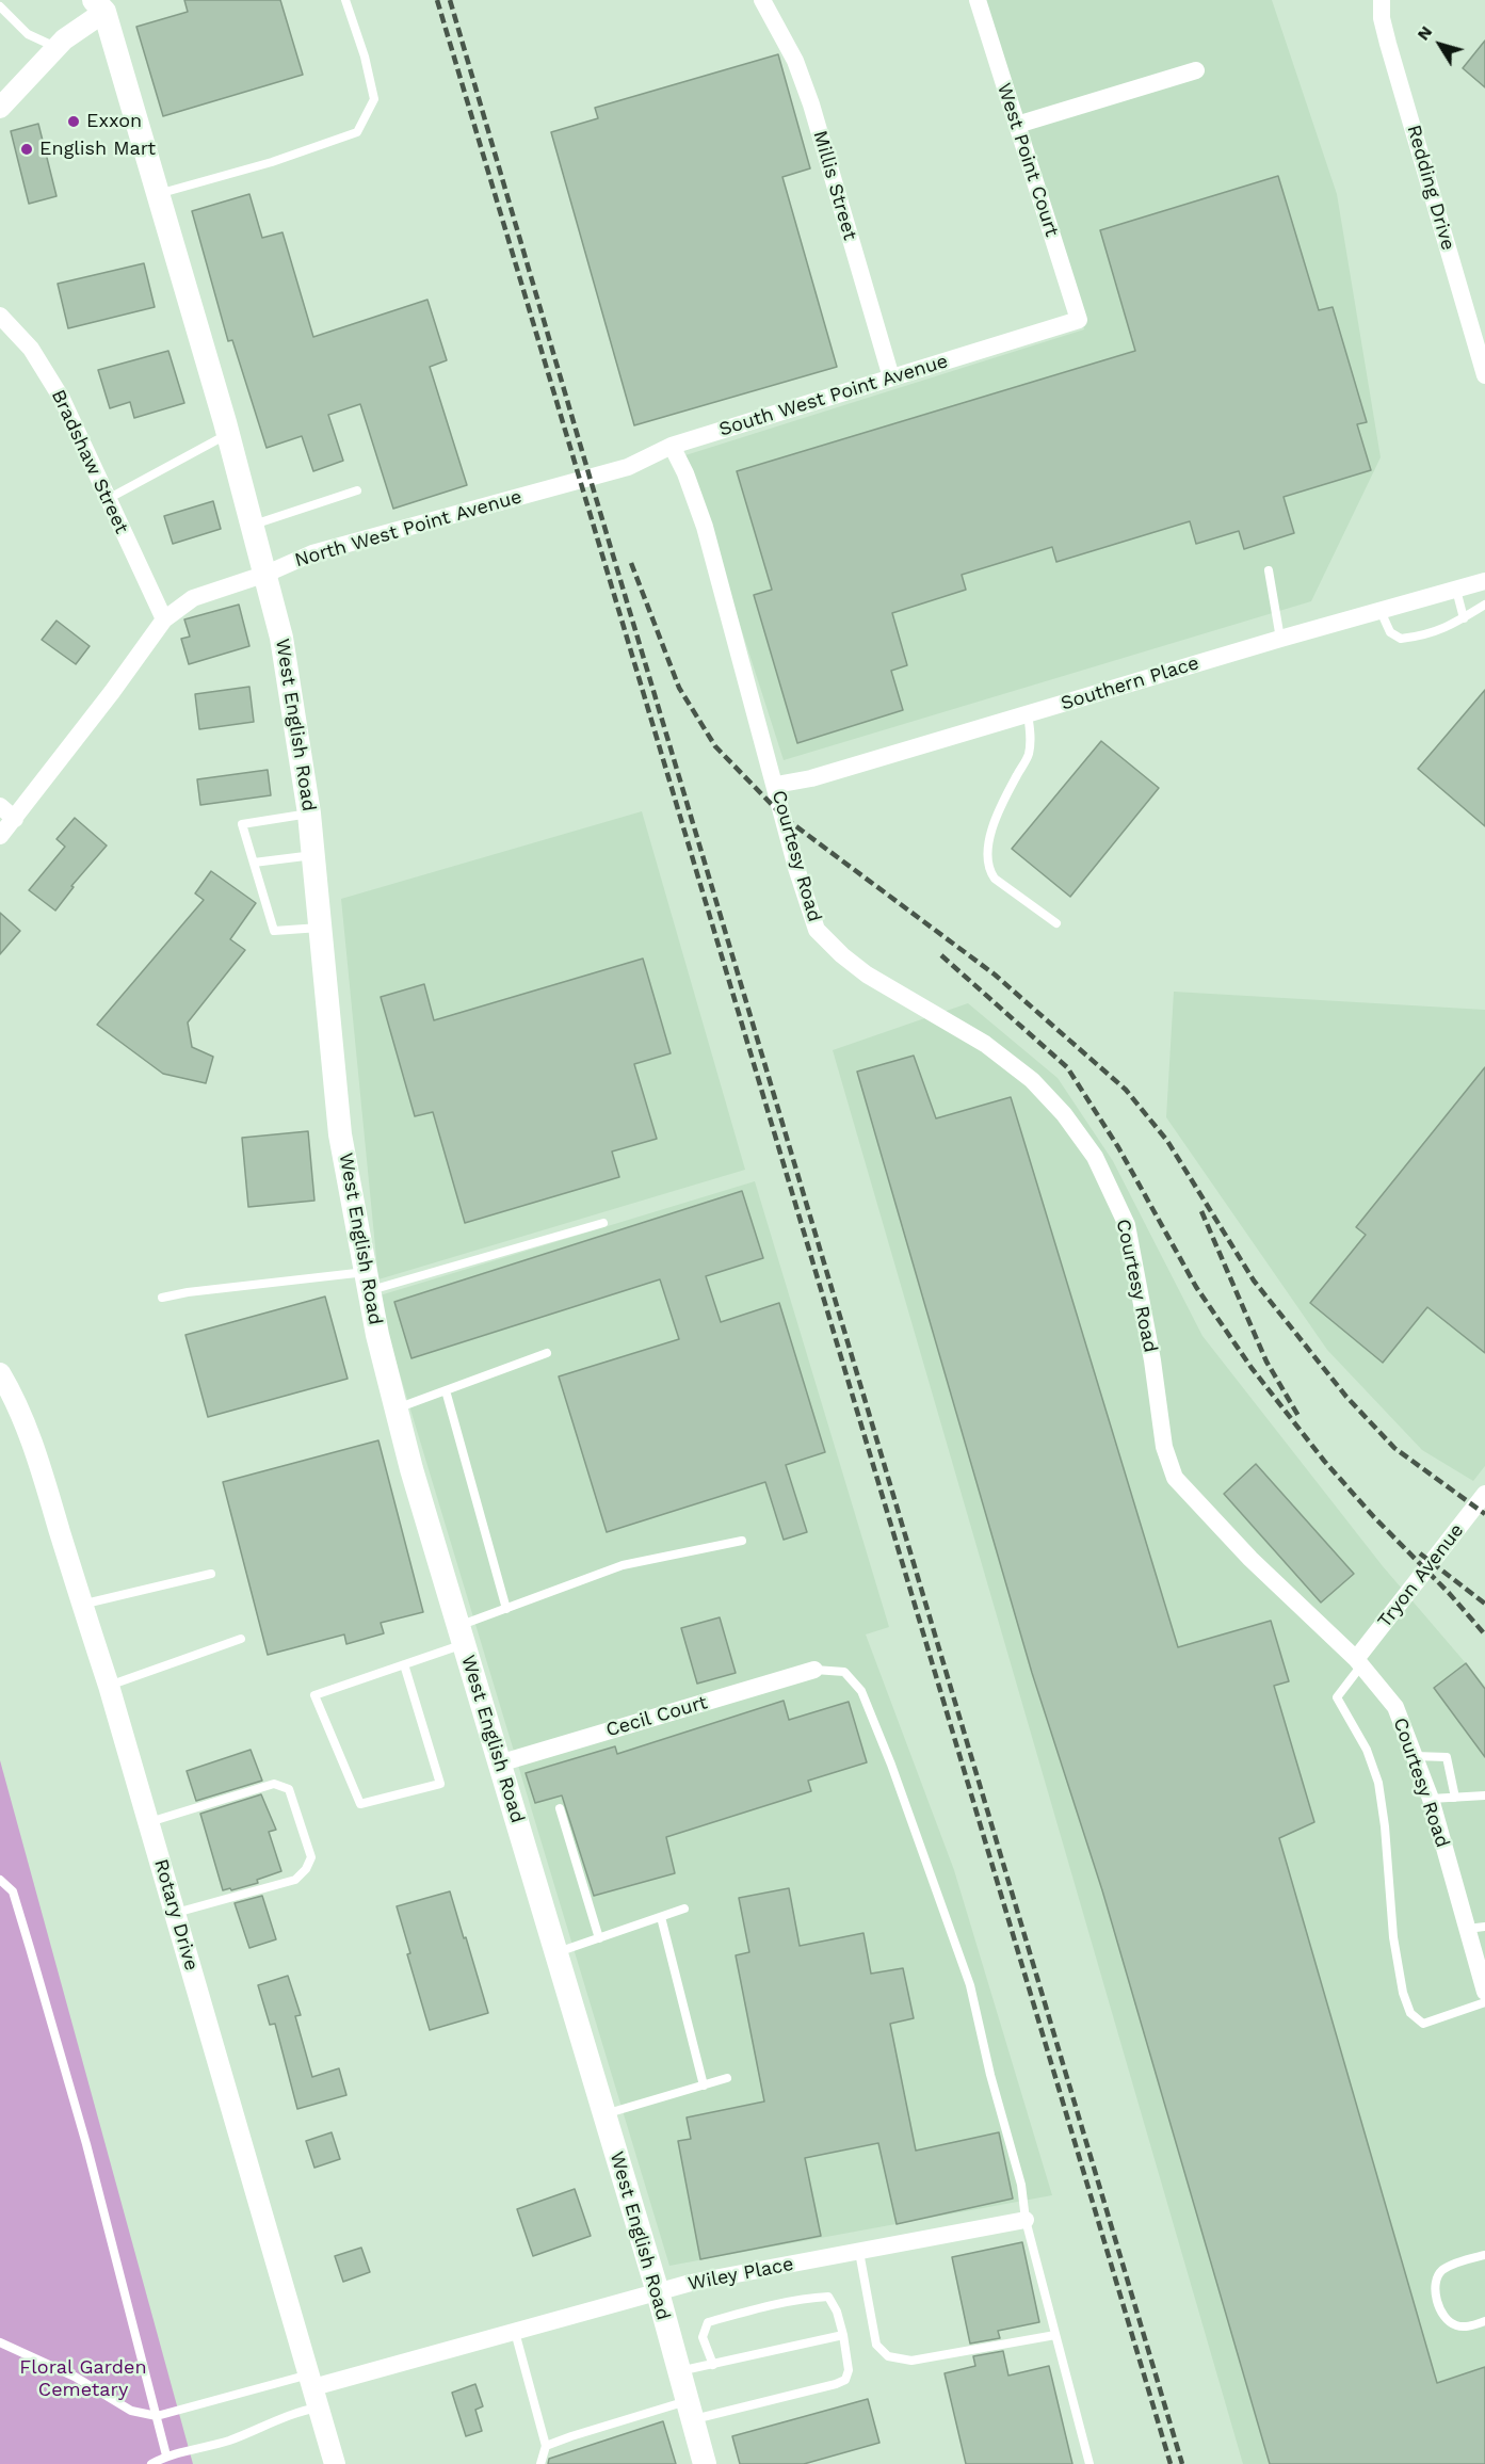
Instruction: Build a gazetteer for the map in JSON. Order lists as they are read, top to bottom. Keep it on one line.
{"streets":{"main road":["West English Road"],"street":["West Point Court","Millis Street","Redding Drive","South West Point Avenue","Bradshaw Street","North West Point Avenue","Southern Place","Courtesy Road","Tryon Avenue","Cecil Court","Rotary Drive","Wiley Place"]},"crossings":[["West Point Court","South West Point Avenue"],["Millis Street","South West Point Avenue"],["South West Point Avenue","North West Point Avenue"],["South West Point Avenue","Courtesy Road"],["Bradshaw Street","North West Point Avenue"],["North West Point Avenue","West English Road"],["Southern Place","Courtesy Road"],["West English Road","Cecil Court"],["West English Road","Wiley Place"],["Courtesy Road","Tryon Avenue"],["Rotary Drive","Wiley Place"]],"parks":["Floral Garden Cemetary"],"places":["Exxon","English Mart"],"north":"top left"}
